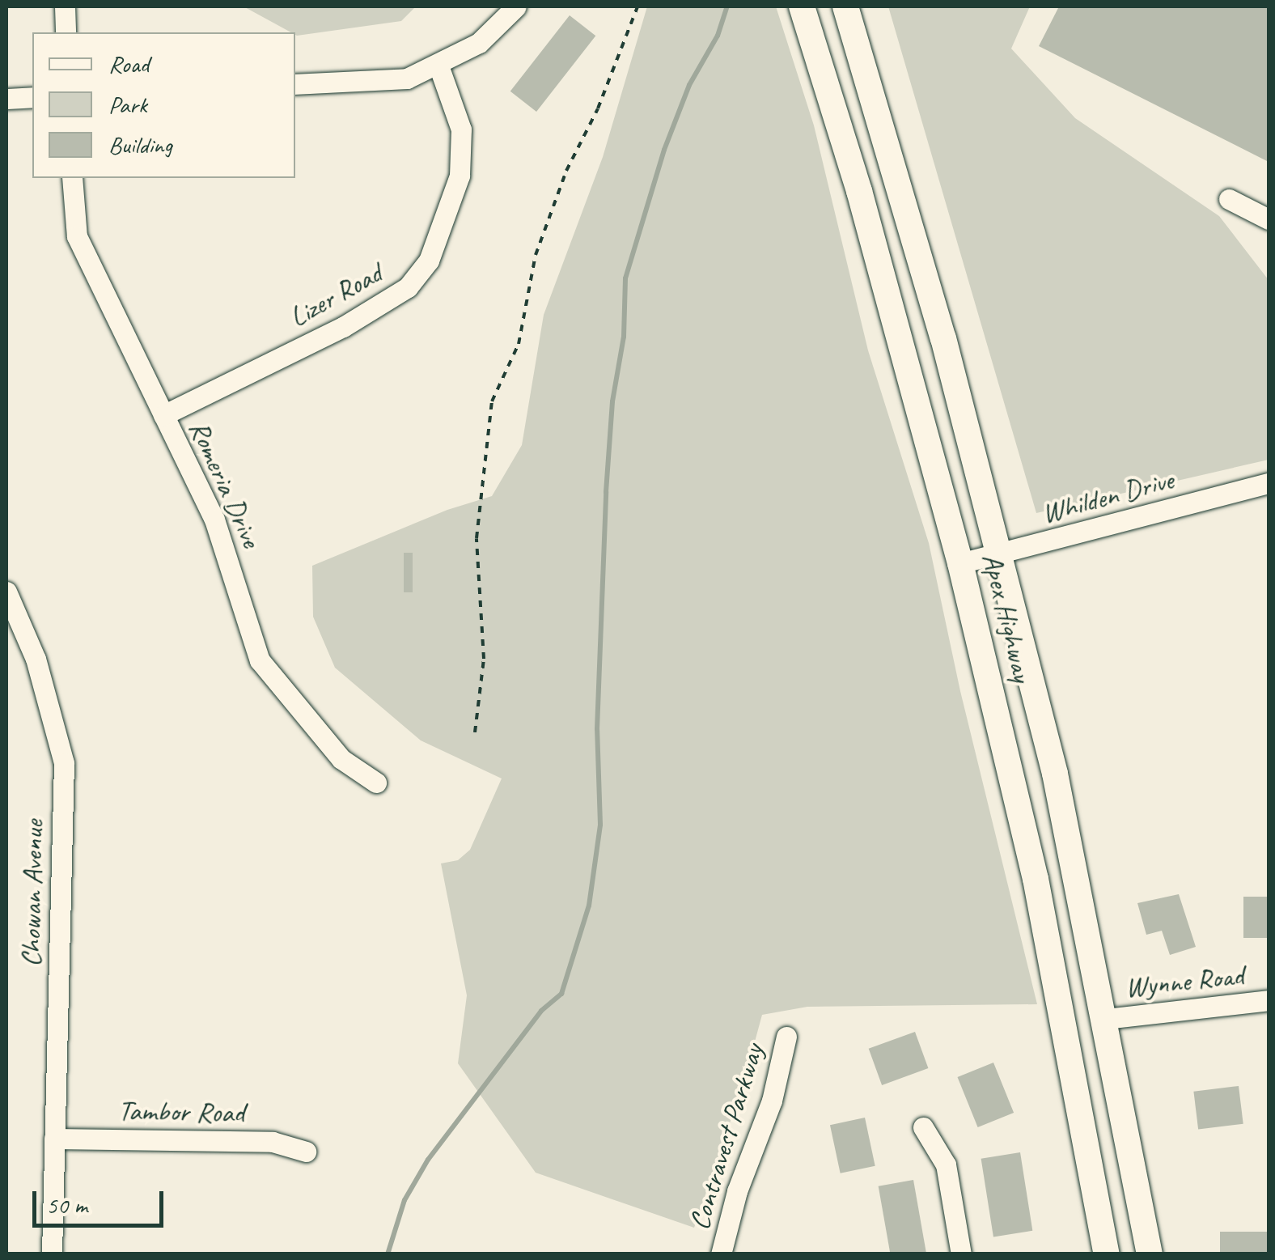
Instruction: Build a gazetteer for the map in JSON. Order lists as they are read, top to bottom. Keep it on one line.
{"streets":{"main road":["Apex Highway"],"street":["Lizer Road","Romeria Drive","Whilden Drive","Chowan Avenue","Wynne Road","Tambor Road","Contravest Parkway"]},"crossings":[["Lizer Road","Romeria Drive"],["Whilden Drive","Apex Highway"],["Apex Highway","Wynne Road"],["Chowan Avenue","Tambor Road"]],"legend":["Road","Park","Building"],"scale_bar":"50 m"}
